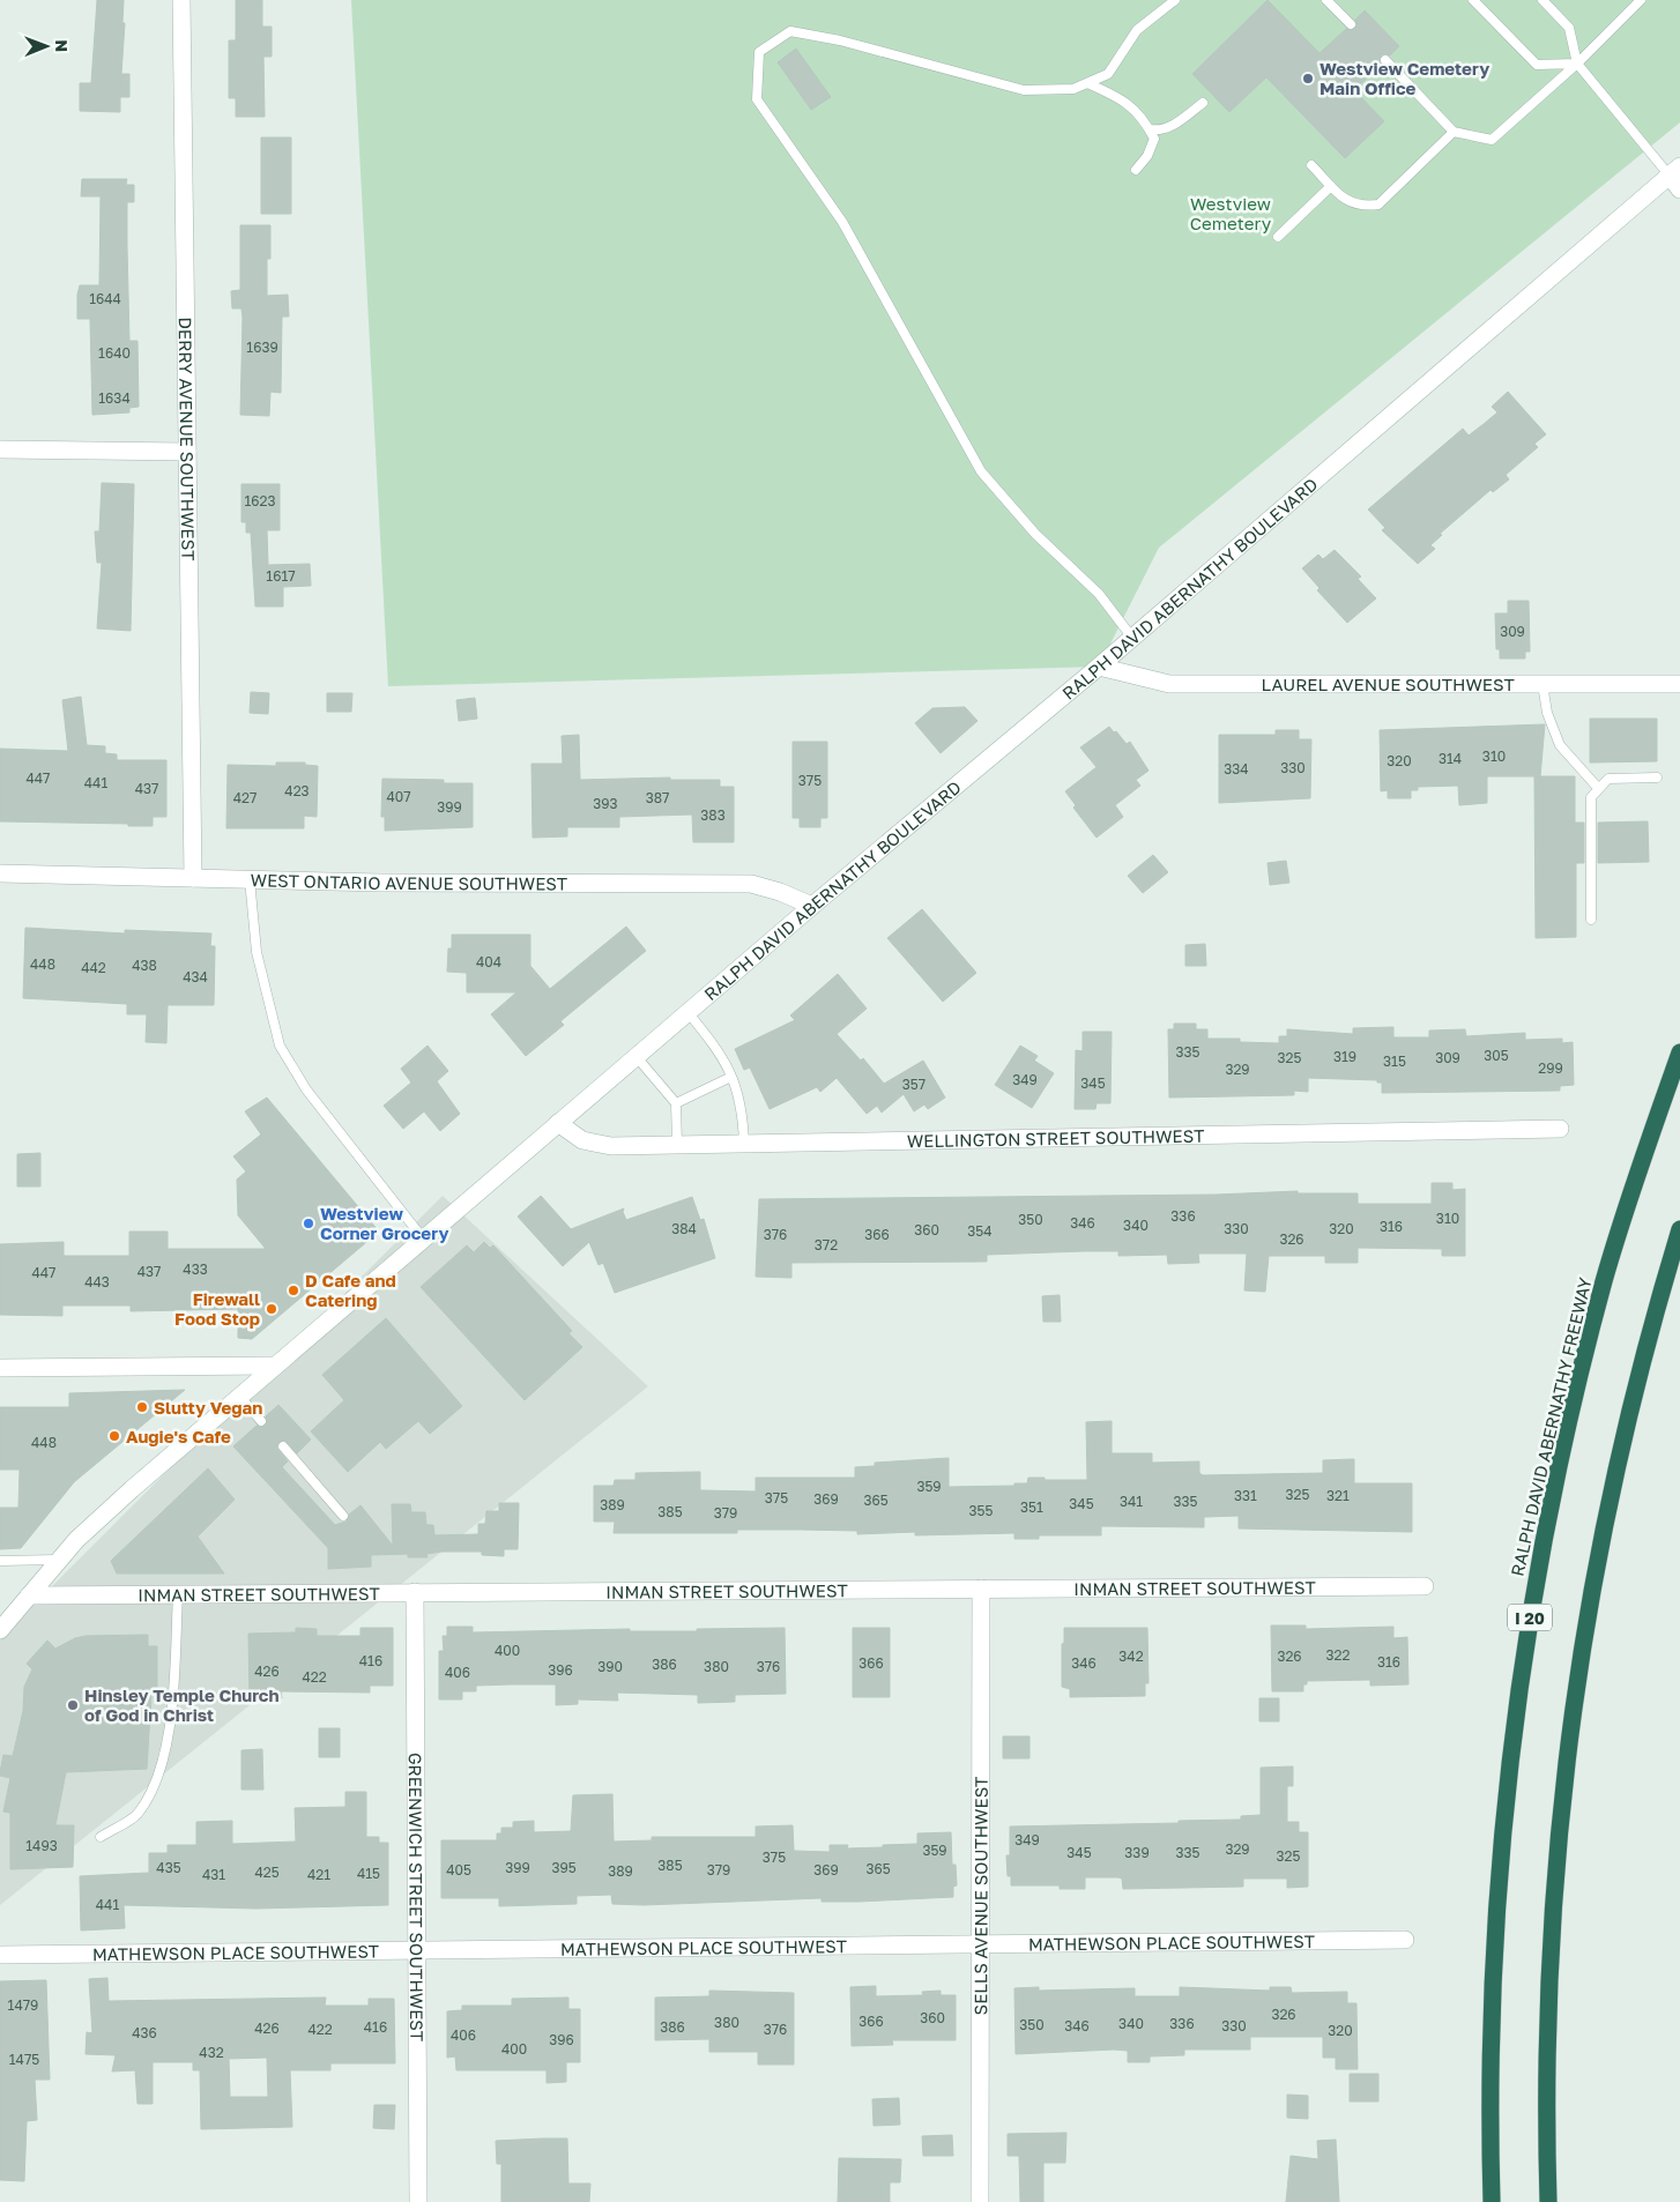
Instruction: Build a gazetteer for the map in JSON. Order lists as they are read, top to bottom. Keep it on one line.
{"streets":{"highway":["RALPH DAVID ABERNATHY FREEWAY","I 20"],"street":["DERRY AVENUE SOUTHWEST","RALPH DAVID ABERNATHY BOULEVARD","LAUREL AVENUE SOUTHWEST","WEST ONTARIO AVENUE SOUTHWEST","WELLINGTON STREET SOUTHWEST","INMAN STREET SOUTHWEST","SELLS AVENUE SOUTHWEST","GREENWICH STREET SOUTHWEST","MATHEWSON PLACE SOUTHWEST"]},"crossings":[["DERRY AVENUE SOUTHWEST","WEST ONTARIO AVENUE SOUTHWEST"],["RALPH DAVID ABERNATHY BOULEVARD","LAUREL AVENUE SOUTHWEST"],["RALPH DAVID ABERNATHY BOULEVARD","WEST ONTARIO AVENUE SOUTHWEST"],["RALPH DAVID ABERNATHY BOULEVARD","WELLINGTON STREET SOUTHWEST"],["RALPH DAVID ABERNATHY BOULEVARD","INMAN STREET SOUTHWEST"],["INMAN STREET SOUTHWEST","SELLS AVENUE SOUTHWEST"],["INMAN STREET SOUTHWEST","GREENWICH STREET SOUTHWEST"],["SELLS AVENUE SOUTHWEST","MATHEWSON PLACE SOUTHWEST"],["GREENWICH STREET SOUTHWEST","MATHEWSON PLACE SOUTHWEST"]],"parks":["Westview Cemetery"],"places":["Westview Cemetery Main Office","Westview Corner Grocery","D Cafe and Catering","Firewall Food Stop","Slutty Vegan","Augie's Cafe","Hinsley Temple Church of God in Christ"],"house_numbers":["1644","1639","1640","1634","1623","1617","309","310","314","320","330","334","447","375","441","437","423","407","427","387","393","399","383","404","448","438","442","434","335","305","319","325","309","315","299","329","349","345","357","336","310","350","346","340","316","384","330","320","360","354","376","366","326","372","433","437","447","443","448","359","325","331","321","375","369","365","341","335","345","389","351","355","385","379","400","322","342","326","416","316","366","346","386","390","380","376","396","426","406","422","349","1493","329","359","345","339","335","325","375","385","435","399","395","365","405","379","369","389","425","415","431","421","441","1479","326","360","366","380","340","336","350","346","330","416","386","426","422","376","320","436","406","396","400","432","1475"],"north":"right"}
